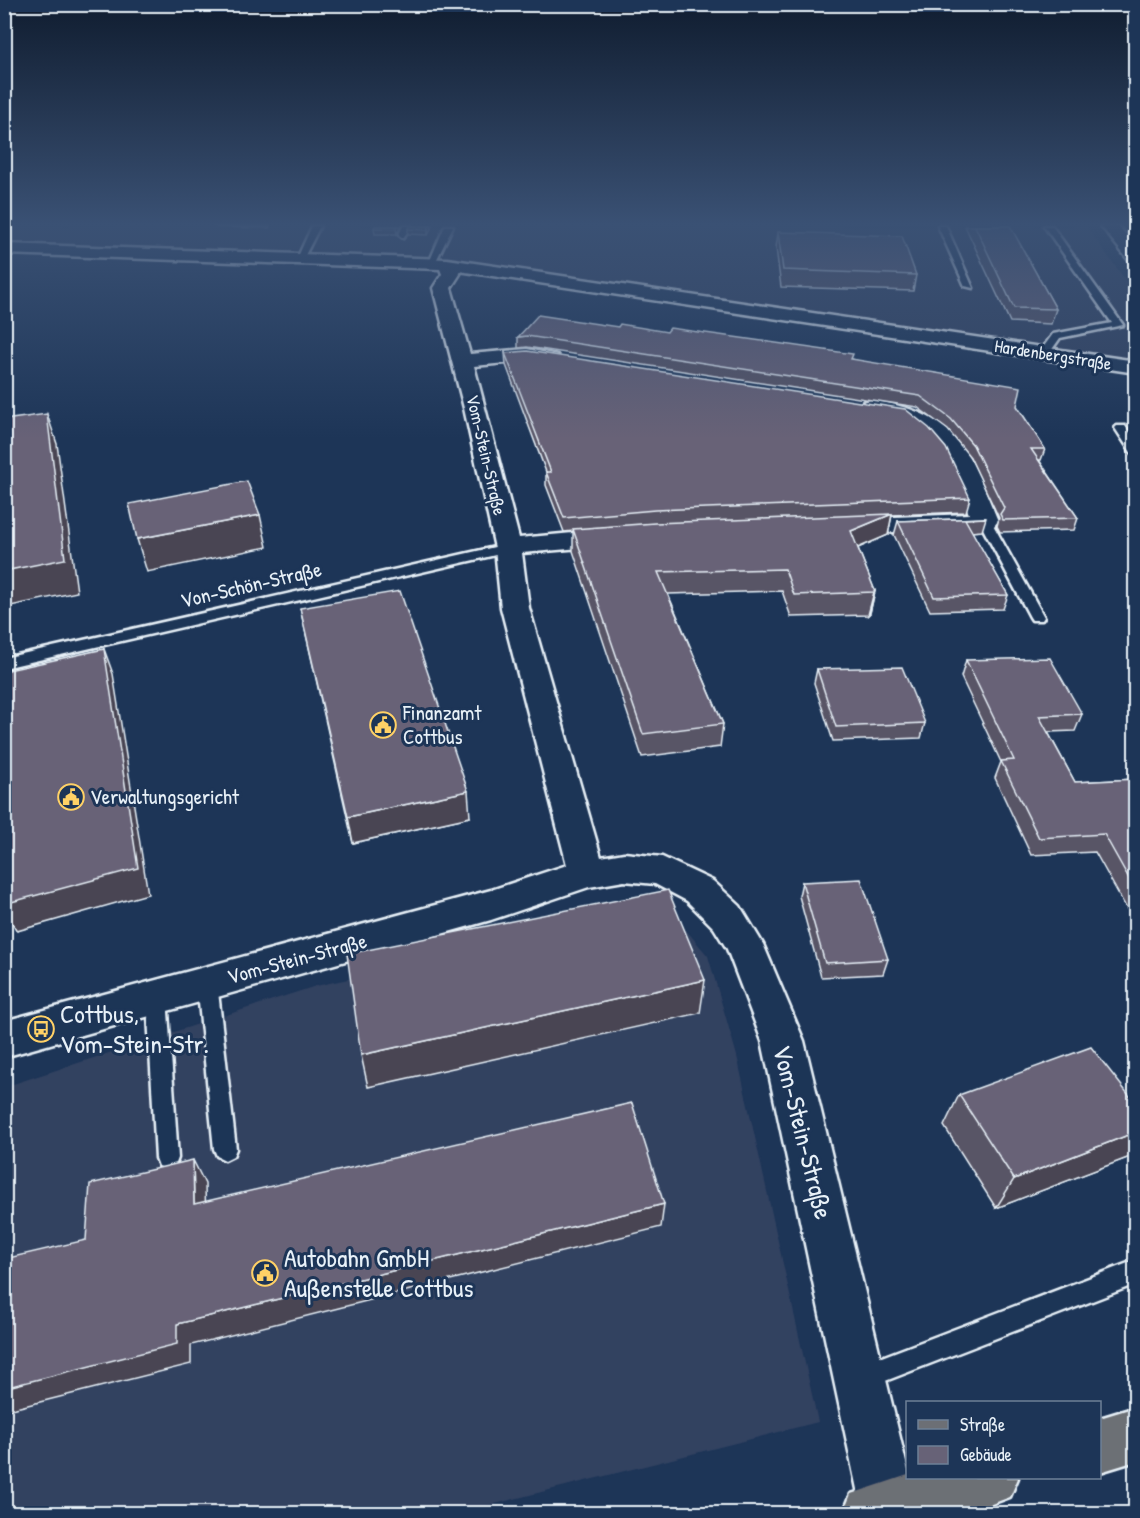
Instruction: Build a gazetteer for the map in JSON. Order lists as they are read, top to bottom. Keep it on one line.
{"streets":{"street":["Hardenbergstraße","Vom-Stein-Straße"],"lane":["Von-Schön-Straße"]},"crossings":[["Vom-Stein-Straße","Von-Schön-Straße"]],"places":{"public building":["Finanzamt Cottbus","Verwaltungsgericht","Autobahn GmbH Außenstelle Cottbus"],"bus stop":["Cottbus, Vom-Stein-Str."]},"legend":["Straße","Gebäude"]}
